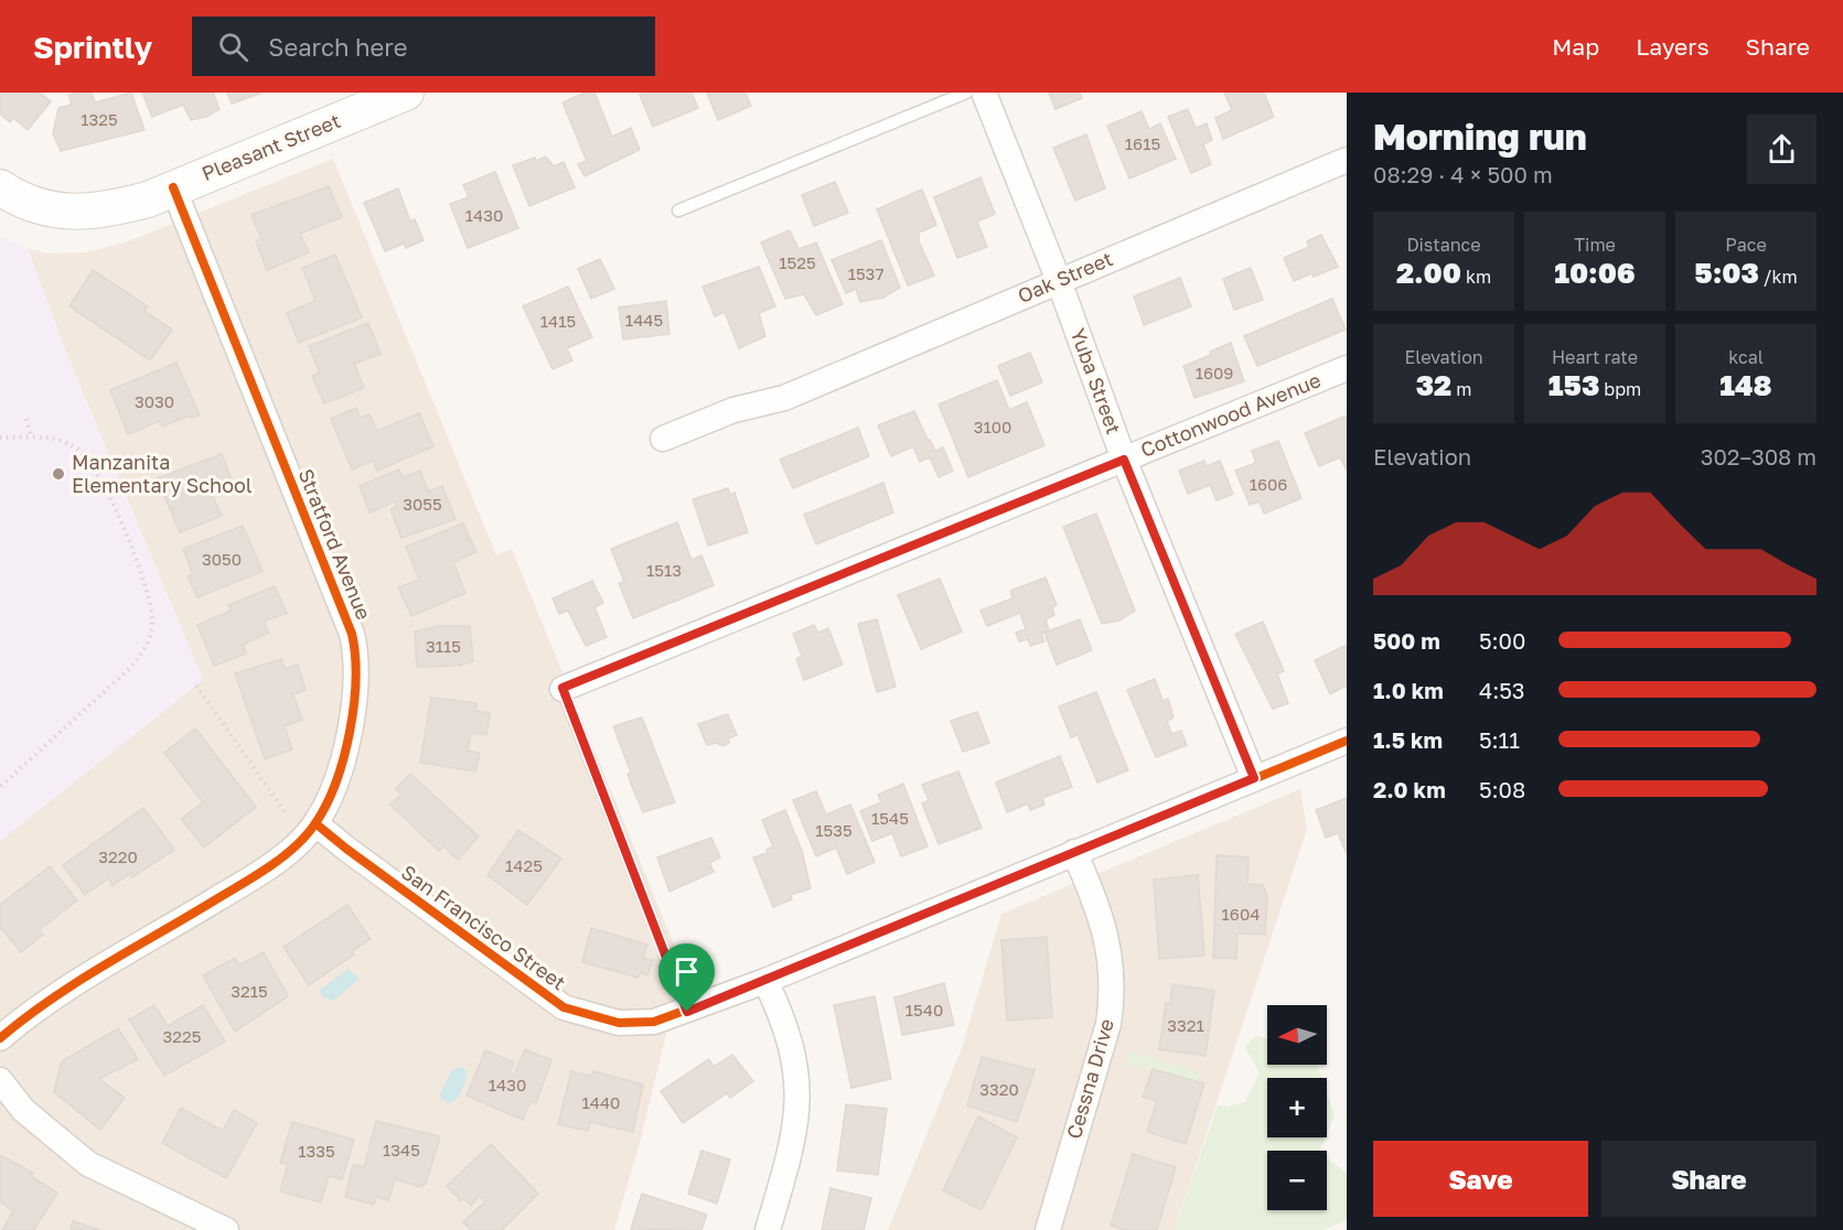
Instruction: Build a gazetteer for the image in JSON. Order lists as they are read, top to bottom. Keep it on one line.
{"streets":{"street":["Pleasant Street","Oak Street","Yuba Street","Cottonwood Avenue","Stratford Avenue","San Francisco Street","Cessna Drive"]},"crossings":[["Pleasant Street","Stratford Avenue"],["Oak Street","Yuba Street"],["Yuba Street","Cottonwood Avenue"],["Yuba Street","San Francisco Street"],["Stratford Avenue","San Francisco Street"],["San Francisco Street","Cessna Drive"]],"places":["Manzanita Elementary School"],"house_numbers":["1325","1615","1430","1525","1537","1445","1415","1609","3030","3100","1606","3055","3050","1513","3115","1545","1535","3220","1425","1604","3215","1540","3321","3225","1430","3320","1440","1345","1335"],"north":"left","page":{"header":"Sprintly","search":"Search here","nav":["Map","Layers","Share"],"heading":["Morning run","08:29 · 4 × 500 m"],"stats":[["Distance","2.00 km"],["Time","10:06"],["Pace","5:03 /km"],["Elevation","32 m"],["Heart rate","153 bpm"],["kcal","148"]],"chart":["Elevation","302–308 m"],"list":[{"name":"500 m","note":"5:00"},{"name":"1.0 km","note":"4:53"},{"name":"1.5 km","note":"5:11"},{"name":"2.0 km","note":"5:08"}],"map_buttons":["+","−"],"buttons":["Save","Share"]}}
